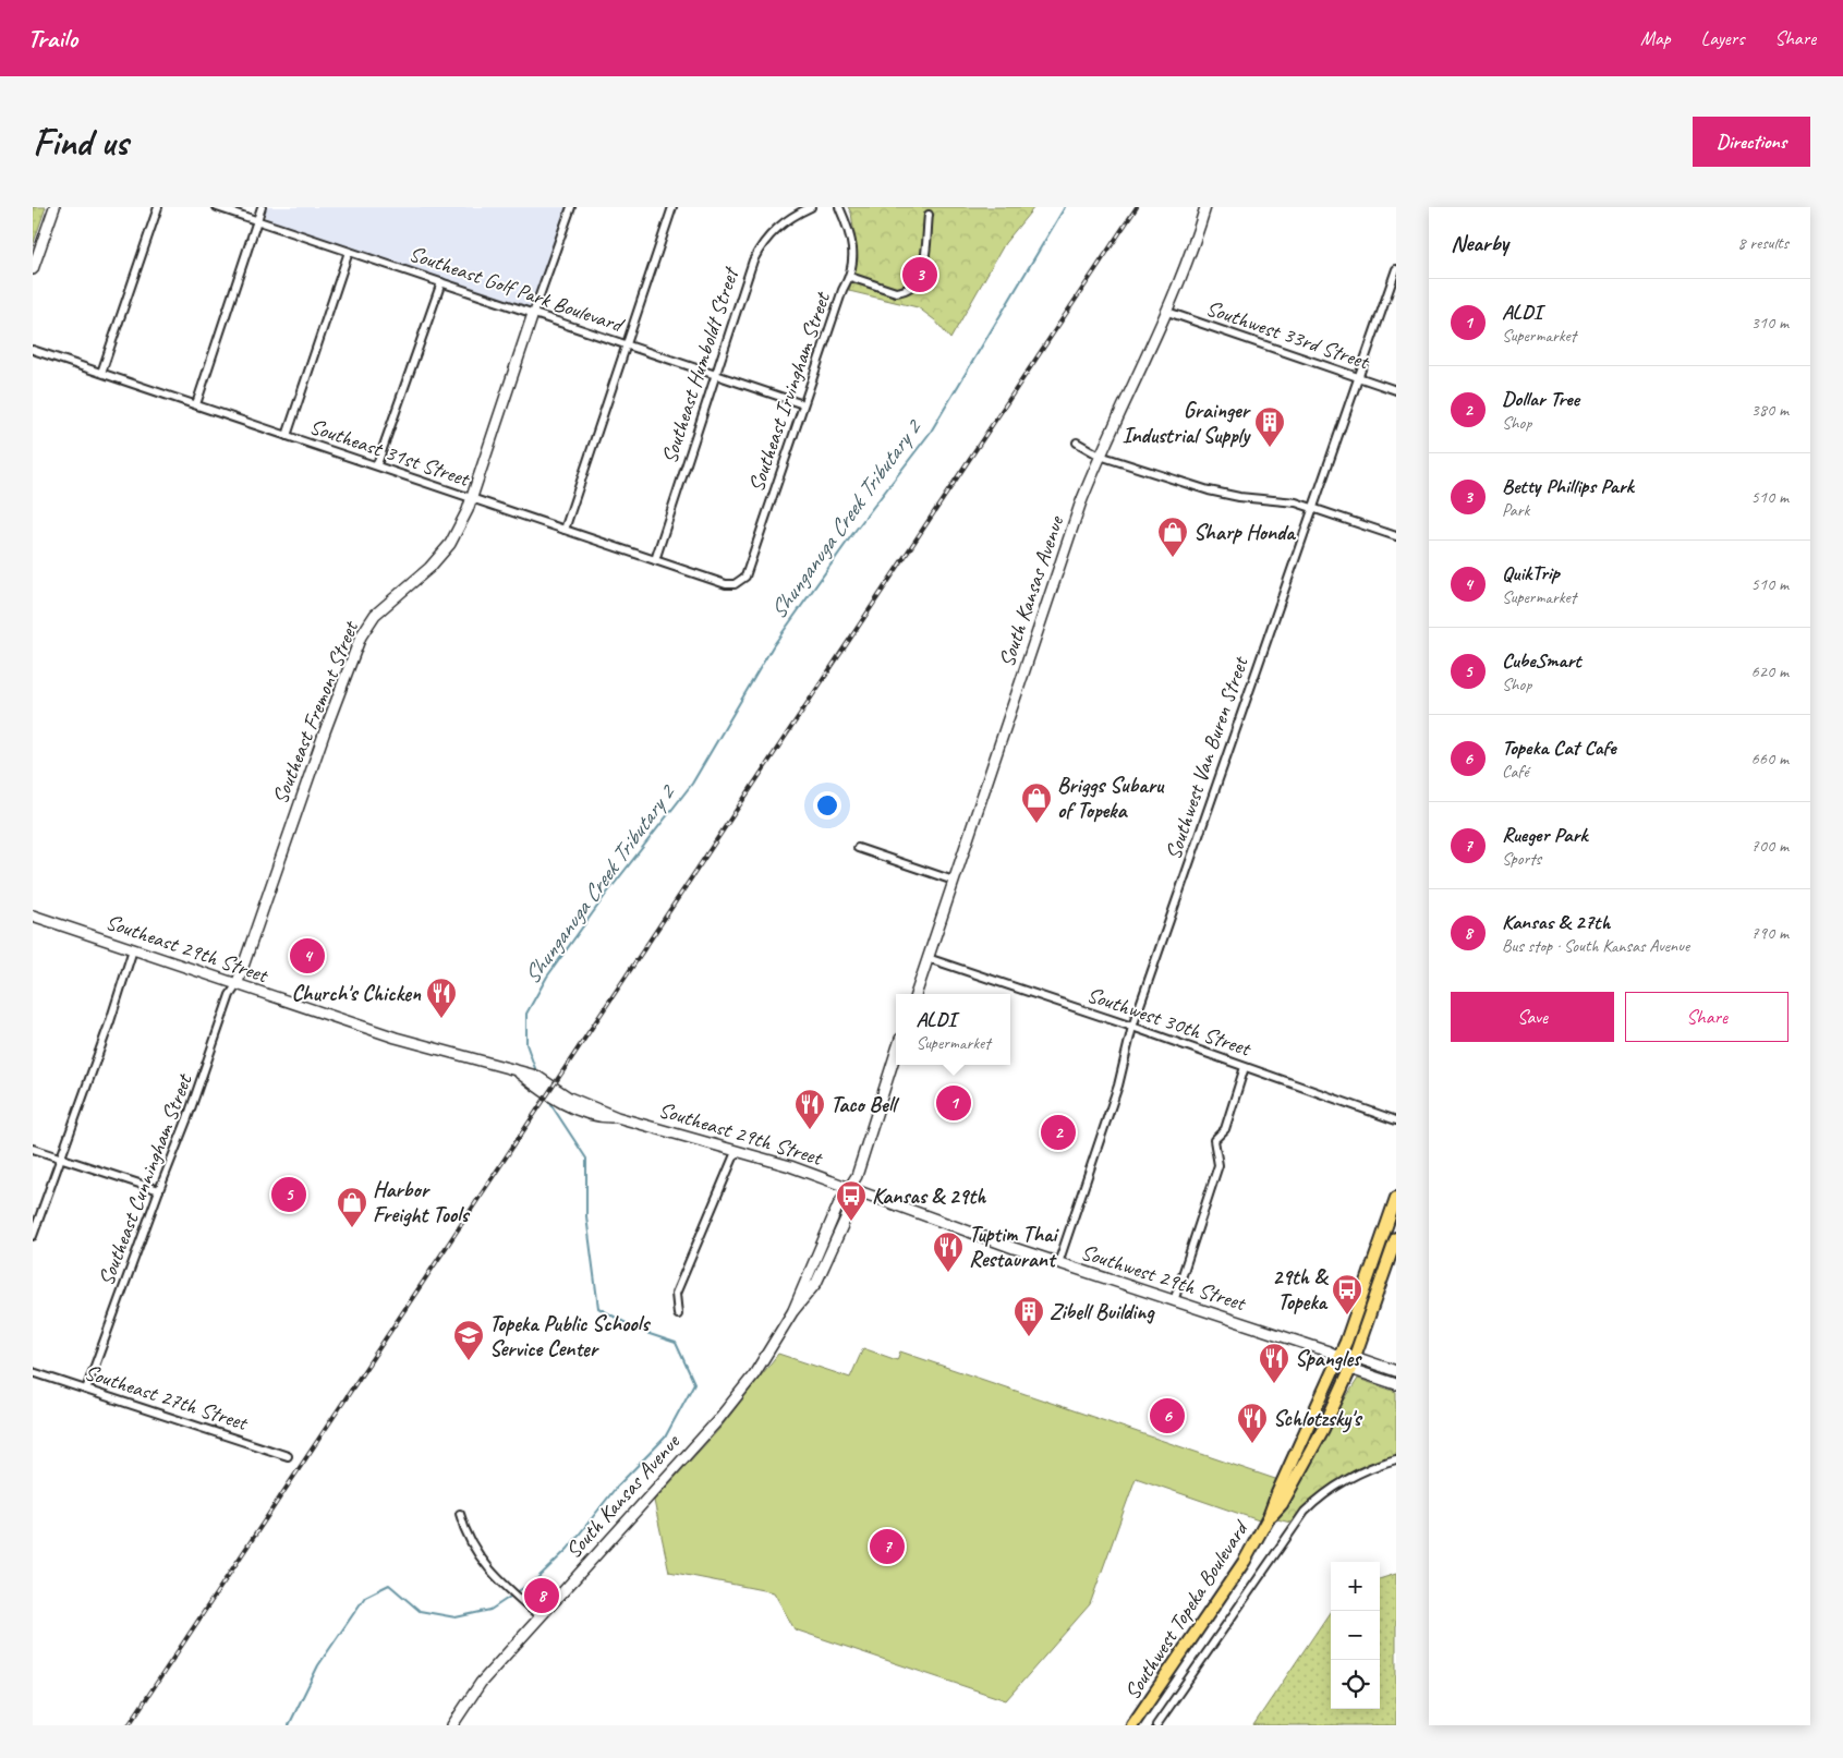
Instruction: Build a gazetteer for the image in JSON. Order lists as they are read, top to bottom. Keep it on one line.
{"streets":{"main road":["South Kansas Avenue","Southeast Fremont Street","Southeast 29th Street","Southwest 29th Street","Southwest Topeka Boulevard"],"street":["Southeast Golf Park Boulevard","Southwest 33rd Street","Southeast Humboldt Street","Southeast Irvingham Street","Southeast 31st Street","Southwest Van Buren Street","Southwest 30th Street","Southeast Cunningham Street","Southeast 27th Street"]},"crossings":[["Southeast Golf Park Boulevard","Southeast Humboldt Street"],["Southeast Golf Park Boulevard","Southeast Irvingham Street"],["Southeast Golf Park Boulevard","Southeast Fremont Street"],["Southwest 33rd Street","South Kansas Avenue"],["Southwest 33rd Street","Southwest Van Buren Street"],["Southeast Humboldt Street","Southeast 31st Street"],["Southeast Irvingham Street","Southeast 31st Street"],["Southeast 31st Street","Southeast Fremont Street"],["South Kansas Avenue","Southeast 29th Street"],["South Kansas Avenue","Southwest 30th Street"],["South Kansas Avenue","Southwest 29th Street"],["Southeast Fremont Street","Southeast 29th Street"],["Southeast Fremont Street","Southeast Cunningham Street"],["Southwest Van Buren Street","Southwest 30th Street"],["Southwest Van Buren Street","Southwest 29th Street"],["Southeast 29th Street","Southeast Cunningham Street"],["Southeast 29th Street","Southwest 29th Street"],["Southeast Cunningham Street","Southeast 27th Street"],["Southwest 29th Street","Southwest Topeka Boulevard"]],"water":["Shunganuga Creek Tributary 2"],"places":{"building":["Grainger Industrial Supply","Zibell Building"],"shop":["Sharp Honda","Briggs Subaru of Topeka","Harbor Freight Tools"],"restaurant":["Church's Chicken","Taco Bell","Tuptim Thai Restaurant","Spangles","Schlotzsky's"],"bus stop":["Kansas & 29th","29th & Topeka"],"school or university":["Topeka Public Schools Service Center"]},"page":{"header":"Trailo","nav":["Map","Layers","Share"],"buttons":["Directions",["Save","Share"]],"title":"Find us","heading":["Nearby","8 results"],"pins":["3","4","1","2","5","6","7","8"],"list":[{"mark":"1","name":"ALDI","note":"Supermarket","value":"310 m"},{"mark":"2","name":"Dollar Tree","note":"Shop","value":"380 m"},{"mark":"3","name":"Betty Phillips Park","note":"Park","value":"510 m"},{"mark":"4","name":"QuikTrip","note":"Supermarket","value":"510 m"},{"mark":"5","name":"CubeSmart","note":"Shop","value":"620 m"},{"mark":"6","name":"Topeka Cat Cafe","note":"Café","value":"660 m"},{"mark":"7","name":"Rueger Park","note":"Sports","value":"700 m"},{"mark":"8","name":"Kansas & 27th","note":"Bus stop · South Kansas Avenue","value":"790 m"}],"popup":["ALDI","Supermarket"],"map_buttons":["+","−"]}}
